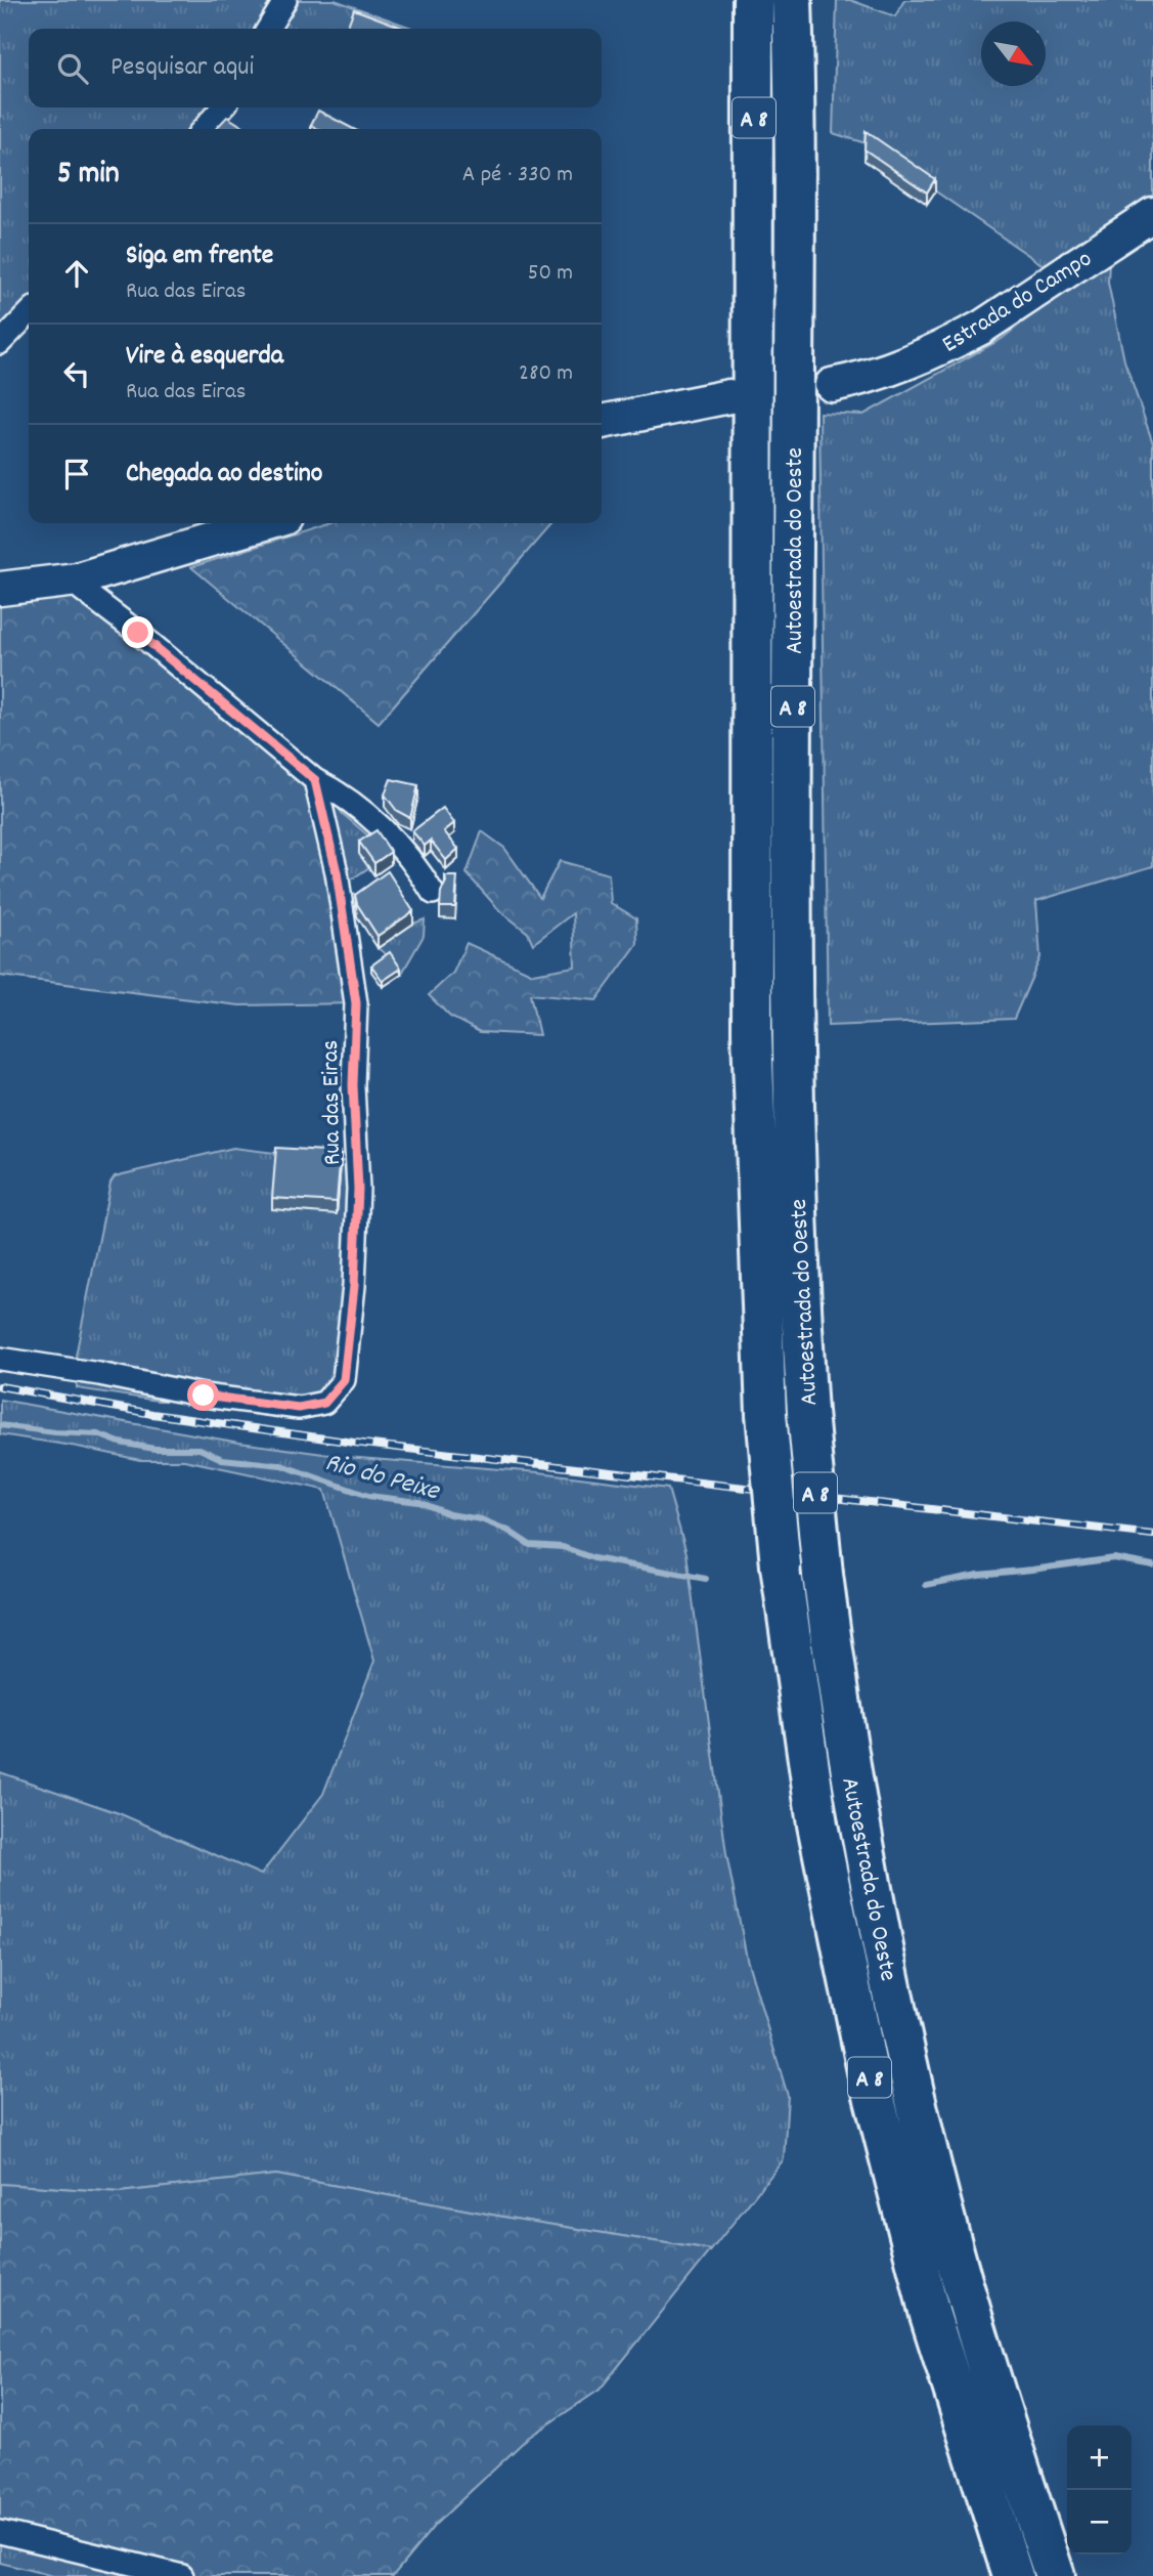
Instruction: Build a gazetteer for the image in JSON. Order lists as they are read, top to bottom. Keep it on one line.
{"streets":{"highway":["A 8","Autoestrada do Oeste"],"street":["Estrada do Campo","Rua das Eiras"]},"water":["Rio do Peixe"],"north":"bottom right","page":{"search":"Pesquisar aqui","heading":["5 min","A pé · 330 m"],"list":[["Siga em frente","Rua das Eiras","50 m"],["Vire à esquerda","Rua das Eiras","280 m"],"Chegada ao destino"],"map_buttons":["+","−"]}}
